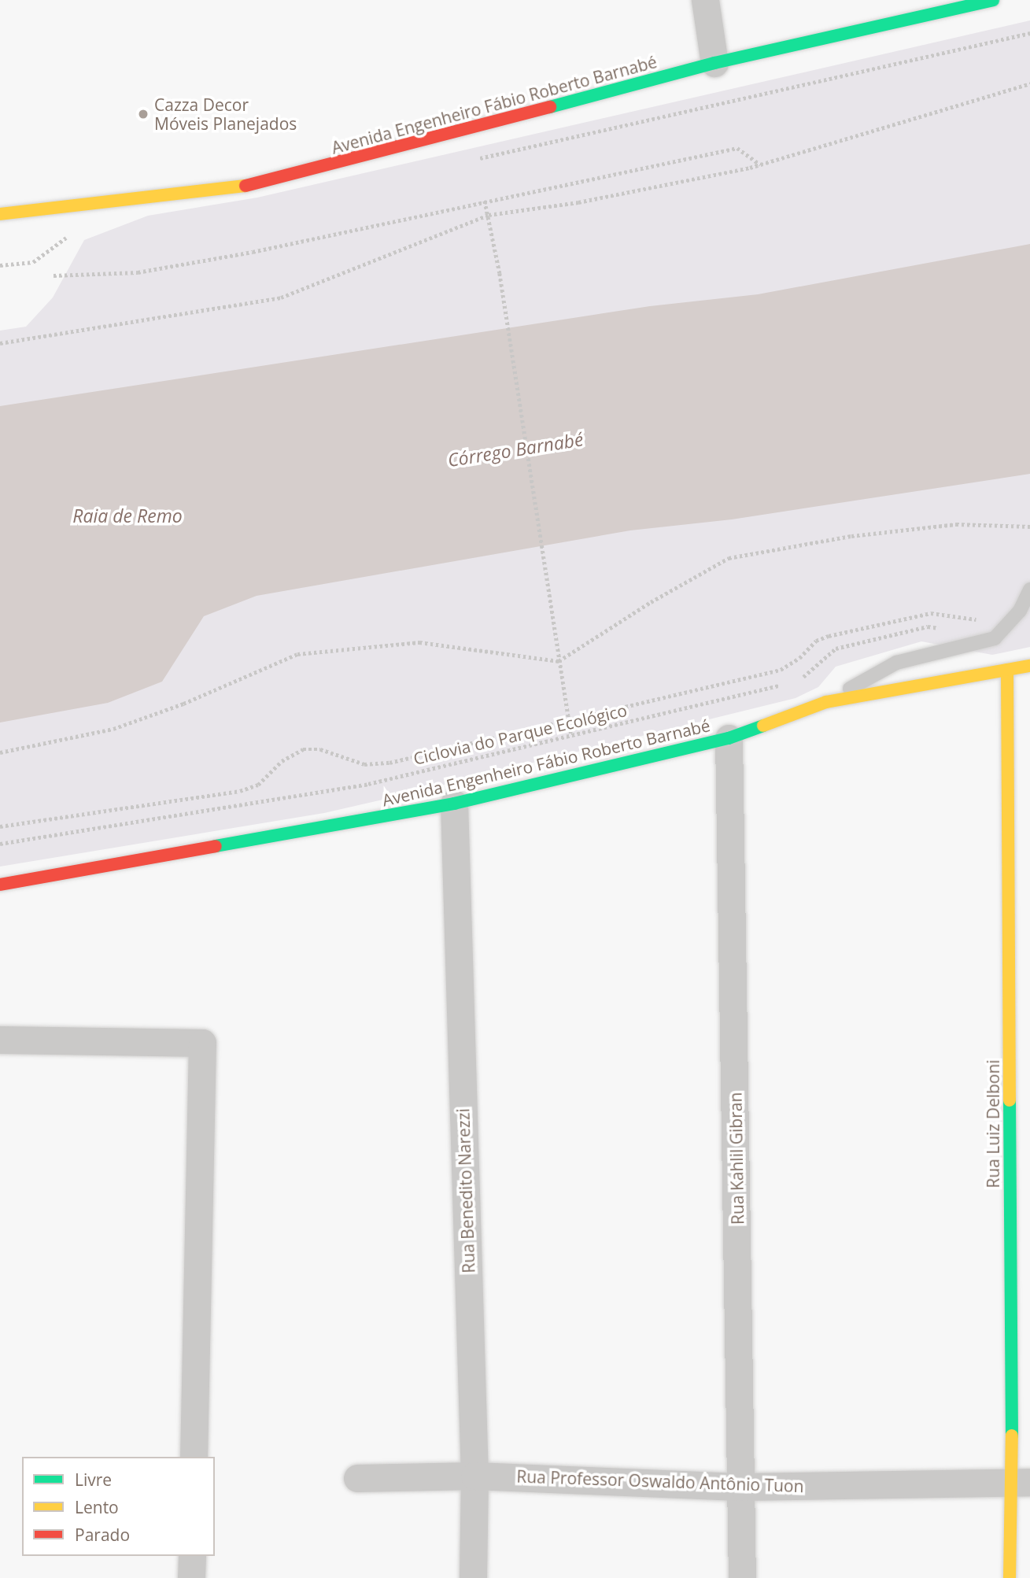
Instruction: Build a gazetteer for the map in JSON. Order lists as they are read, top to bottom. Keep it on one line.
{"streets":{"main road":["Avenida Engenheiro Fábio Roberto Barnabé","Rua Luiz Delboni"],"street":["Rua Kahlil Gibran","Rua Benedito Narezzi","Rua Professor Oswaldo Antônio Tuon"],"path":["Ciclovia do Parque Ecológico"]},"crossings":[["Avenida Engenheiro Fábio Roberto Barnabé","Rua Luiz Delboni"],["Avenida Engenheiro Fábio Roberto Barnabé","Rua Kahlil Gibran"],["Avenida Engenheiro Fábio Roberto Barnabé","Rua Benedito Narezzi"],["Rua Luiz Delboni","Rua Professor Oswaldo Antônio Tuon"],["Rua Kahlil Gibran","Rua Professor Oswaldo Antônio Tuon"],["Rua Benedito Narezzi","Rua Professor Oswaldo Antônio Tuon"]],"water":["Córrego Barnabé","Raia de Remo"],"places":["Cazza Decor Móveis Planejados"],"legend":["Livre","Lento","Parado"]}
